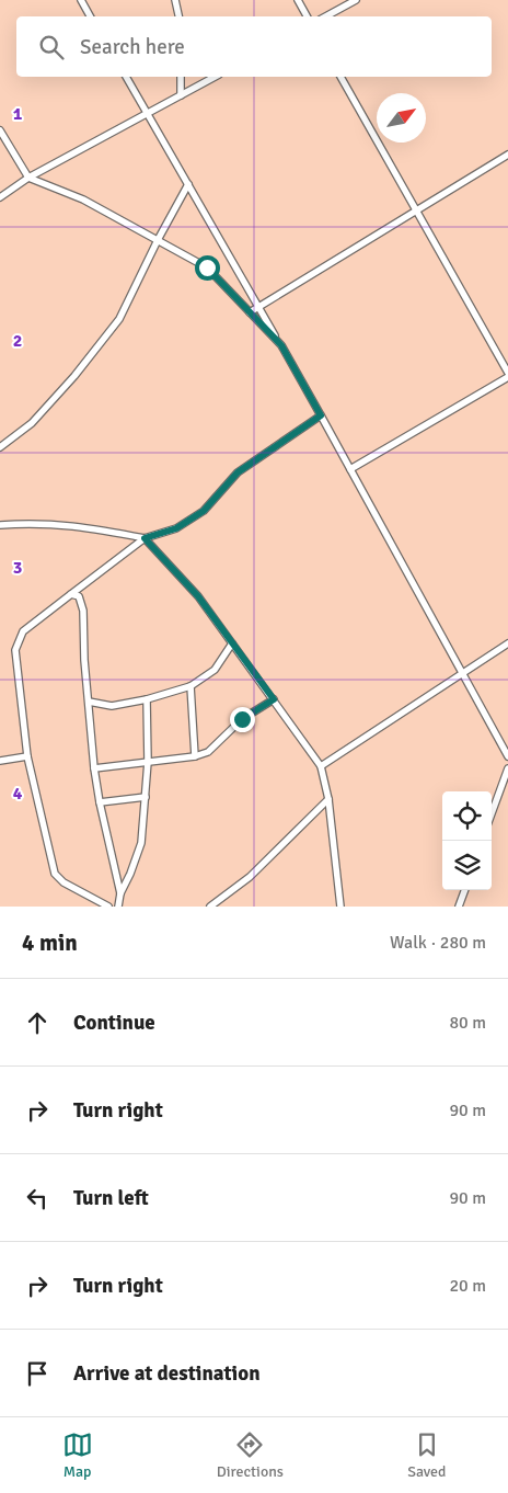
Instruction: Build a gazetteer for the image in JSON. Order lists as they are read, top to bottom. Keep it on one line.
{"north":"top right","page":{"search":"Search here","heading":["4 min","Walk · 280 m"],"list":[["Continue","80 m"],["Turn right","90 m"],["Turn left","90 m"],["Turn right","20 m"],"Arrive at destination"],"nav":["Map","Directions","Saved"]},"grid":{"rows":["1","2","3","4"]}}
